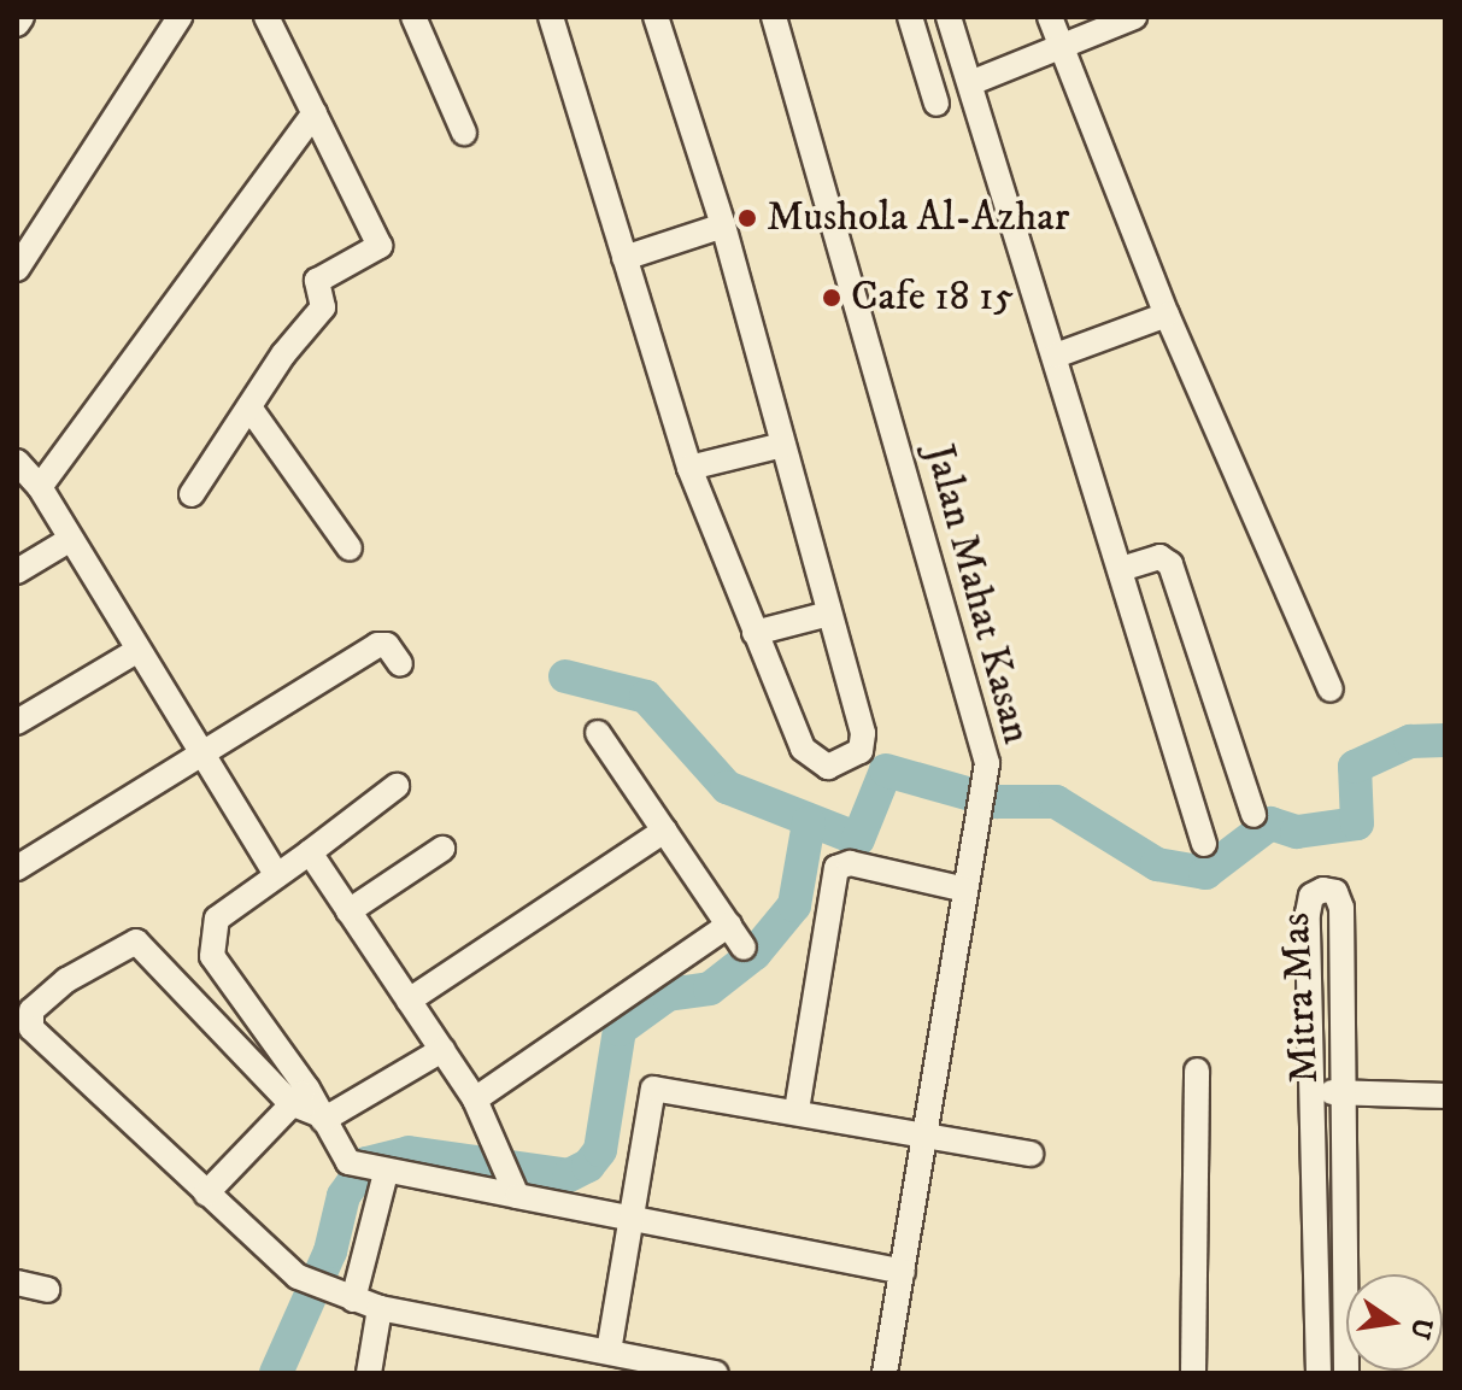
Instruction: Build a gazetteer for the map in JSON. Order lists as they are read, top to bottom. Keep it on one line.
{"streets":{"street":["Jalan Mahat Kasan","Mitra Mas"]},"places":["Mushola Al-Azhar","Cafe 18 15"],"north":"right"}
